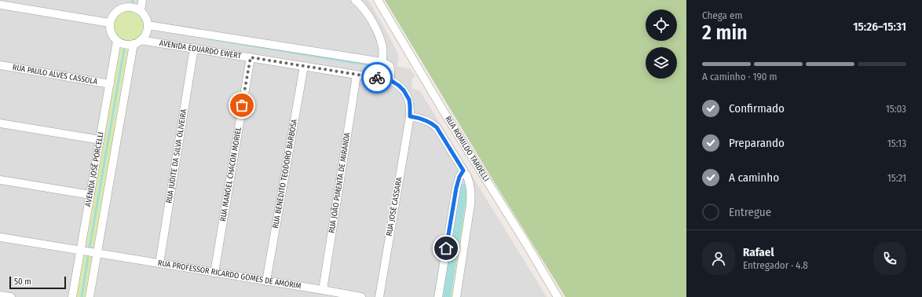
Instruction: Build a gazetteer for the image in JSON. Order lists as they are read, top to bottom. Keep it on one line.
{"streets":{"street":["AVENIDA EDUARDO EWERT","RUA PAULO ALVES CASSOLA","RUA ROMILDO TARDELLI","RUA JUDITE DA SILVA OLIVEIRA","AVENIDA JOSÉ PORCELLI","RUA BENEDITO TEODORO BARBOSA","RUA MANOEL CHACON MORIEL","RUA JOÃO PIMENTA DE MIRANDA","RUA JOSÉ CASSARA","RUA PROFESSOR RICARDO GOMES DE AMORIM"]},"crossings":[["AVENIDA EDUARDO EWERT","RUA JUDITE DA SILVA OLIVEIRA"],["AVENIDA EDUARDO EWERT","AVENIDA JOSÉ PORCELLI"],["AVENIDA EDUARDO EWERT","RUA BENEDITO TEODORO BARBOSA"],["AVENIDA EDUARDO EWERT","RUA MANOEL CHACON MORIEL"],["AVENIDA EDUARDO EWERT","RUA JOÃO PIMENTA DE MIRANDA"],["AVENIDA EDUARDO EWERT","RUA JOSÉ CASSARA"],["RUA PAULO ALVES CASSOLA","AVENIDA JOSÉ PORCELLI"],["RUA JUDITE DA SILVA OLIVEIRA","RUA PROFESSOR RICARDO GOMES DE AMORIM"],["AVENIDA JOSÉ PORCELLI","RUA PROFESSOR RICARDO GOMES DE AMORIM"],["RUA BENEDITO TEODORO BARBOSA","RUA PROFESSOR RICARDO GOMES DE AMORIM"],["RUA MANOEL CHACON MORIEL","RUA PROFESSOR RICARDO GOMES DE AMORIM"],["RUA JOÃO PIMENTA DE MIRANDA","RUA PROFESSOR RICARDO GOMES DE AMORIM"]],"scale_bar":"50 m","page":{"heading":["2 min","Chega em","15:26–15:31"],"panel":["Rafael","Entregador · 4.8"],"bar":"A caminho · 190 m","list":[["Confirmado","15:03"],["Preparando","15:13"],["A caminho","15:21"],"Entregue"],"scale":"50 m"}}
